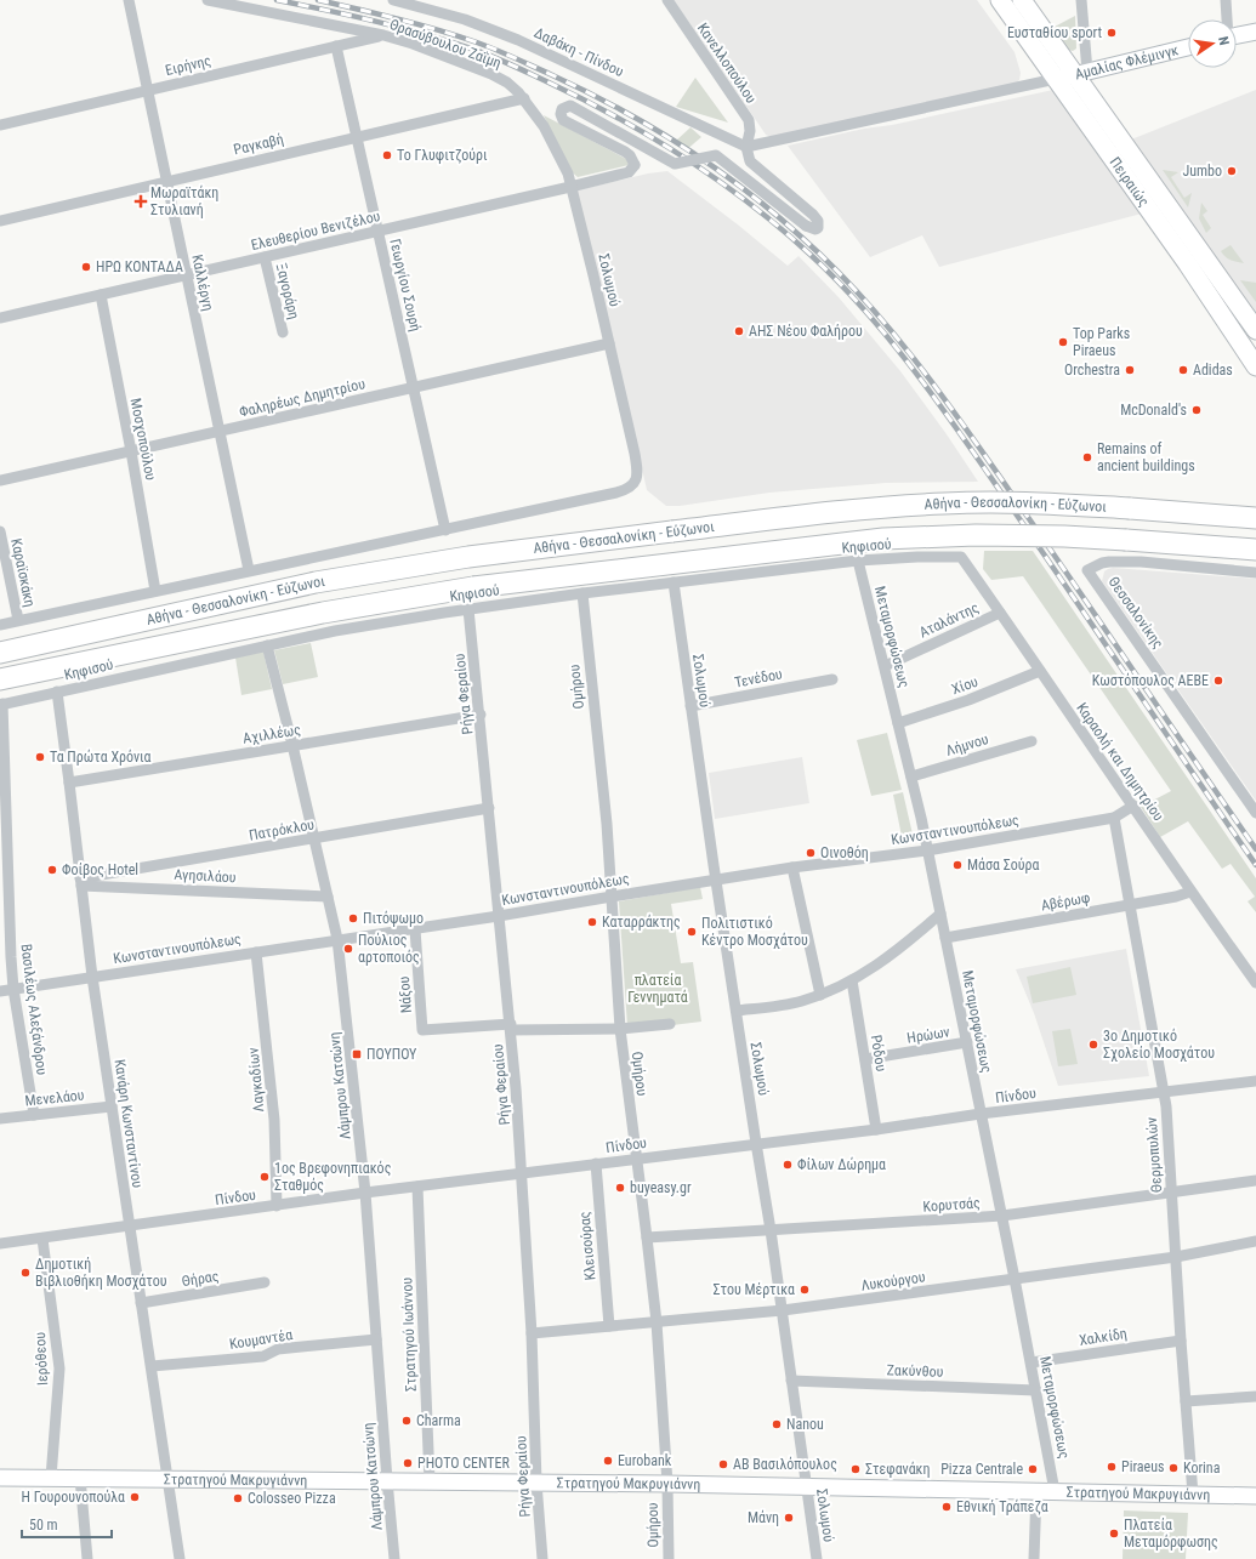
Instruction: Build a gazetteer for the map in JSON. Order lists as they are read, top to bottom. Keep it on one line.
{"streets":{"highway":["Αθήνα - Θεσσαλονίκη - Εύζωνοι"],"main road":["Αμαλίας Φλέμινγκ","Πειραιώς","Στρατηγού Μακρυγιάννη"],"street":["Θρασύβουλου Ζαΐμη","Δαβάκη - Πίνδου","Κανελλοπούλου","Ειρήνης","Ραγκαβή","Ελευθερίου Βενιζέλου","Σολωμού","Καλλέργη","Γεωργίου Σουρή","Ξαγοράρη","Φαληρέως Δημητρίου","Μοσχοπούλου","Κηφισού","Καραϊσκάκη","Θεσσαλονίκης","Αταλάντης","Μεταμορφώσεως","Τενέδου","Χίου","Ομήρου","Ρήγα Φεραίου","Αχιλλέως","Λήμνου","Καραολή και Δημητρίου","Πατρόκλου","Κωνσταντινουπόλεως","Αγησιλάου","Αβέρωφ","Νάξου","Βασιλέως Αλεξάνδρου","Ηρώων","Ρόδου","Λαγκαδίων","Λάμπρου Κατσώνη","Πίνδου","Μενελάου","Κανάρη Κωνσταντίνου","Θερμοπυλών","Κορυτσάς","Κλεισούρας","Θήρας","Λυκούργου","Στρατηγού Ιωάννου","Χαλκίδη","Κουμαντέα","Ιερόθεου","Ζακύνθου"]},"crossings":[["Θρασύβουλου Ζαΐμη","Ειρήνης"],["Θρασύβουλου Ζαΐμη","Ραγκαβή"],["Θρασύβουλου Ζαΐμη","Σολωμού"],["Δαβάκη - Πίνδου","Κανελλοπούλου"],["Δαβάκη - Πίνδου","Ελευθερίου Βενιζέλου"],["Αμαλίας Φλέμινγκ","Πειραιώς"],["Κανελλοπούλου","Ελευθερίου Βενιζέλου"],["Ειρήνης","Καλλέργη"],["Ειρήνης","Γεωργίου Σουρή"],["Ραγκαβή","Σολωμού"],["Ραγκαβή","Καλλέργη"],["Ραγκαβή","Γεωργίου Σουρή"],["Ελευθερίου Βενιζέλου","Σολωμού"],["Ελευθερίου Βενιζέλου","Καλλέργη"],["Ελευθερίου Βενιζέλου","Γεωργίου Σουρή"],["Ελευθερίου Βενιζέλου","Ξαγοράρη"],["Ελευθερίου Βενιζέλου","Μοσχοπούλου"],["Σολωμού","Γεωργίου Σουρή"],["Σολωμού","Φαληρέως Δημητρίου"],["Σολωμού","Κηφισού"],["Σολωμού","Τενέδου"],["Σολωμού","Κωνσταντινουπόλεως"],["Σολωμού","Πίνδου"],["Σολωμού","Κορυτσάς"],["Σολωμού","Λυκούργου"],["Σολωμού","Ζακύνθου"],["Σολωμού","Στρατηγού Μακρυγιάννη"],["Καλλέργη","Φαληρέως Δημητρίου"],["Γεωργίου Σουρή","Φαληρέως Δημητρίου"],["Φαληρέως Δημητρίου","Μοσχοπούλου"],["Κηφισού","Μεταμορφώσεως"],["Κηφισού","Ομήρου"],["Κηφισού","Ρήγα Φεραίου"],["Κηφισού","Καραολή και Δημητρίου"],["Κηφισού","Βασιλέως Αλεξάνδρου"],["Κηφισού","Λάμπρου Κατσώνη"],["Κηφισού","Κανάρη Κωνσταντίνου"],["Αταλάντης","Μεταμορφώσεως"],["Αταλάντης","Καραολή και Δημητρίου"],["Μεταμορφώσεως","Χίου"],["Μεταμορφώσεως","Λήμνου"],["Μεταμορφώσεως","Κωνσταντινουπόλεως"],["Μεταμορφώσεως","Αβέρωφ"],["Μεταμορφώσεως","Ηρώων"],["Μεταμορφώσεως","Πίνδου"],["Μεταμορφώσεως","Κορυτσάς"],["Μεταμορφώσεως","Λυκούργου"],["Μεταμορφώσεως","Χαλκίδη"],["Μεταμορφώσεως","Ζακύνθου"],["Μεταμορφώσεως","Στρατηγού Μακρυγιάννη"],["Χίου","Καραολή και Δημητρίου"],["Ομήρου","Κωνσταντινουπόλεως"],["Ομήρου","Νάξου"],["Ομήρου","Πίνδου"],["Ομήρου","Κορυτσάς"],["Ομήρου","Λυκούργου"],["Ομήρου","Στρατηγού Μακρυγιάννη"],["Ρήγα Φεραίου","Αχιλλέως"],["Ρήγα Φεραίου","Πατρόκλου"],["Ρήγα Φεραίου","Κωνσταντινουπόλεως"],["Ρήγα Φεραίου","Νάξου"],["Ρήγα Φεραίου","Πίνδου"],["Ρήγα Φεραίου","Λυκούργου"],["Ρήγα Φεραίου","Στρατηγού Μακρυγιάννη"],["Αχιλλέως","Λάμπρου Κατσώνη"],["Αχιλλέως","Κανάρη Κωνσταντίνου"],["Καραολή και Δημητρίου","Κωνσταντινουπόλεως"],["Καραολή και Δημητρίου","Αβέρωφ"],["Πατρόκλου","Αγησιλάου"],["Πατρόκλου","Λάμπρου Κατσώνη"],["Πατρόκλου","Κανάρη Κωνσταντίνου"],["Κωνσταντινουπόλεως","Νάξου"],["Κωνσταντινουπόλεως","Βασιλέως Αλεξάνδρου"],["Κωνσταντινουπόλεως","Λαγκαδίων"],["Κωνσταντινουπόλεως","Λάμπρου Κατσώνη"],["Κωνσταντινουπόλεως","Κανάρη Κωνσταντίνου"],["Κωνσταντινουπόλεως","Θερμοπυλών"],["Αγησιλάου","Λάμπρου Κατσώνη"],["Αγησιλάου","Κανάρη Κωνσταντίνου"],["Αβέρωφ","Θερμοπυλών"],["Βασιλέως Αλεξάνδρου","Μενελάου"],["Ηρώων","Ρόδου"],["Ρόδου","Πίνδου"],["Λαγκαδίων","Πίνδου"],["Λάμπρου Κατσώνη","Πίνδου"],["Λάμπρου Κατσώνη","Κουμαντέα"],["Λάμπρου Κατσώνη","Στρατηγού Μακρυγιάννη"],["Πίνδου","Κανάρη Κωνσταντίνου"],["Πίνδου","Θερμοπυλών"],["Πίνδου","Κλεισούρας"],["Πίνδου","Στρατηγού Ιωάννου"],["Πίνδου","Ιερόθεου"],["Μενελάου","Κανάρη Κωνσταντίνου"],["Κανάρη Κωνσταντίνου","Θήρας"],["Κανάρη Κωνσταντίνου","Κουμαντέα"],["Κανάρη Κωνσταντίνου","Στρατηγού Μακρυγιάννη"],["Θερμοπυλών","Κορυτσάς"],["Θερμοπυλών","Λυκούργου"],["Θερμοπυλών","Χαλκίδη"],["Θερμοπυλών","Στρατηγού Μακρυγιάννη"],["Κλεισούρας","Λυκούργου"],["Στρατηγού Ιωάννου","Στρατηγού Μακρυγιάννη"],["Ιερόθεου","Στρατηγού Μακρυγιάννη"]],"parks":["πλατεία Γεννηματά"],"places":{"other":["Ευσταθίου sport","Το Γλυφιτζούρι","Jumbo","ΗΡΩ ΚΟΝΤΑΔΑ","ΑΗΣ Νέου Φαλήρου","Top Parks Piraeus","Orchestra","Adidas","McDonald's","Remains of ancient buildings","Κωστόπουλος ΑΕΒΕ","Τα Πρώτα Χρόνια","Οινοθόη","Μάσα Σούρα","Φοίβος Hotel","Πιτόψωμο","Καταρράκτης","Πολιτιστικό Κέντρο Μοσχάτου","Πούλιος αρτοποιός","3ο Δημοτικό Σχολείο Μοσχάτου","Φίλων Δώρημα","1ος Βρεφονηπιακός Σταθμός","buyeasy.gr","Δημοτική Βιβλιοθήκη Μοσχάτου","Στου Μέρτικα","Charma","Nanou","Eurobank","PHOTO CENTER","ΑΒ Βασιλόπουλος","Piraeus","Korina","Στεφανάκη","Pizza Centrale","Η Γουρουνοπούλα","Colosseo Pizza","Εθνική Τράπεζα","Μάνη","Πλατεία Μεταμόρφωσης"],"health":["Μωραϊτάκη Στυλιανή"],"transit":["ΠΟΥΠΟΥ"]},"scale_bar":"50 m","north":"right"}
